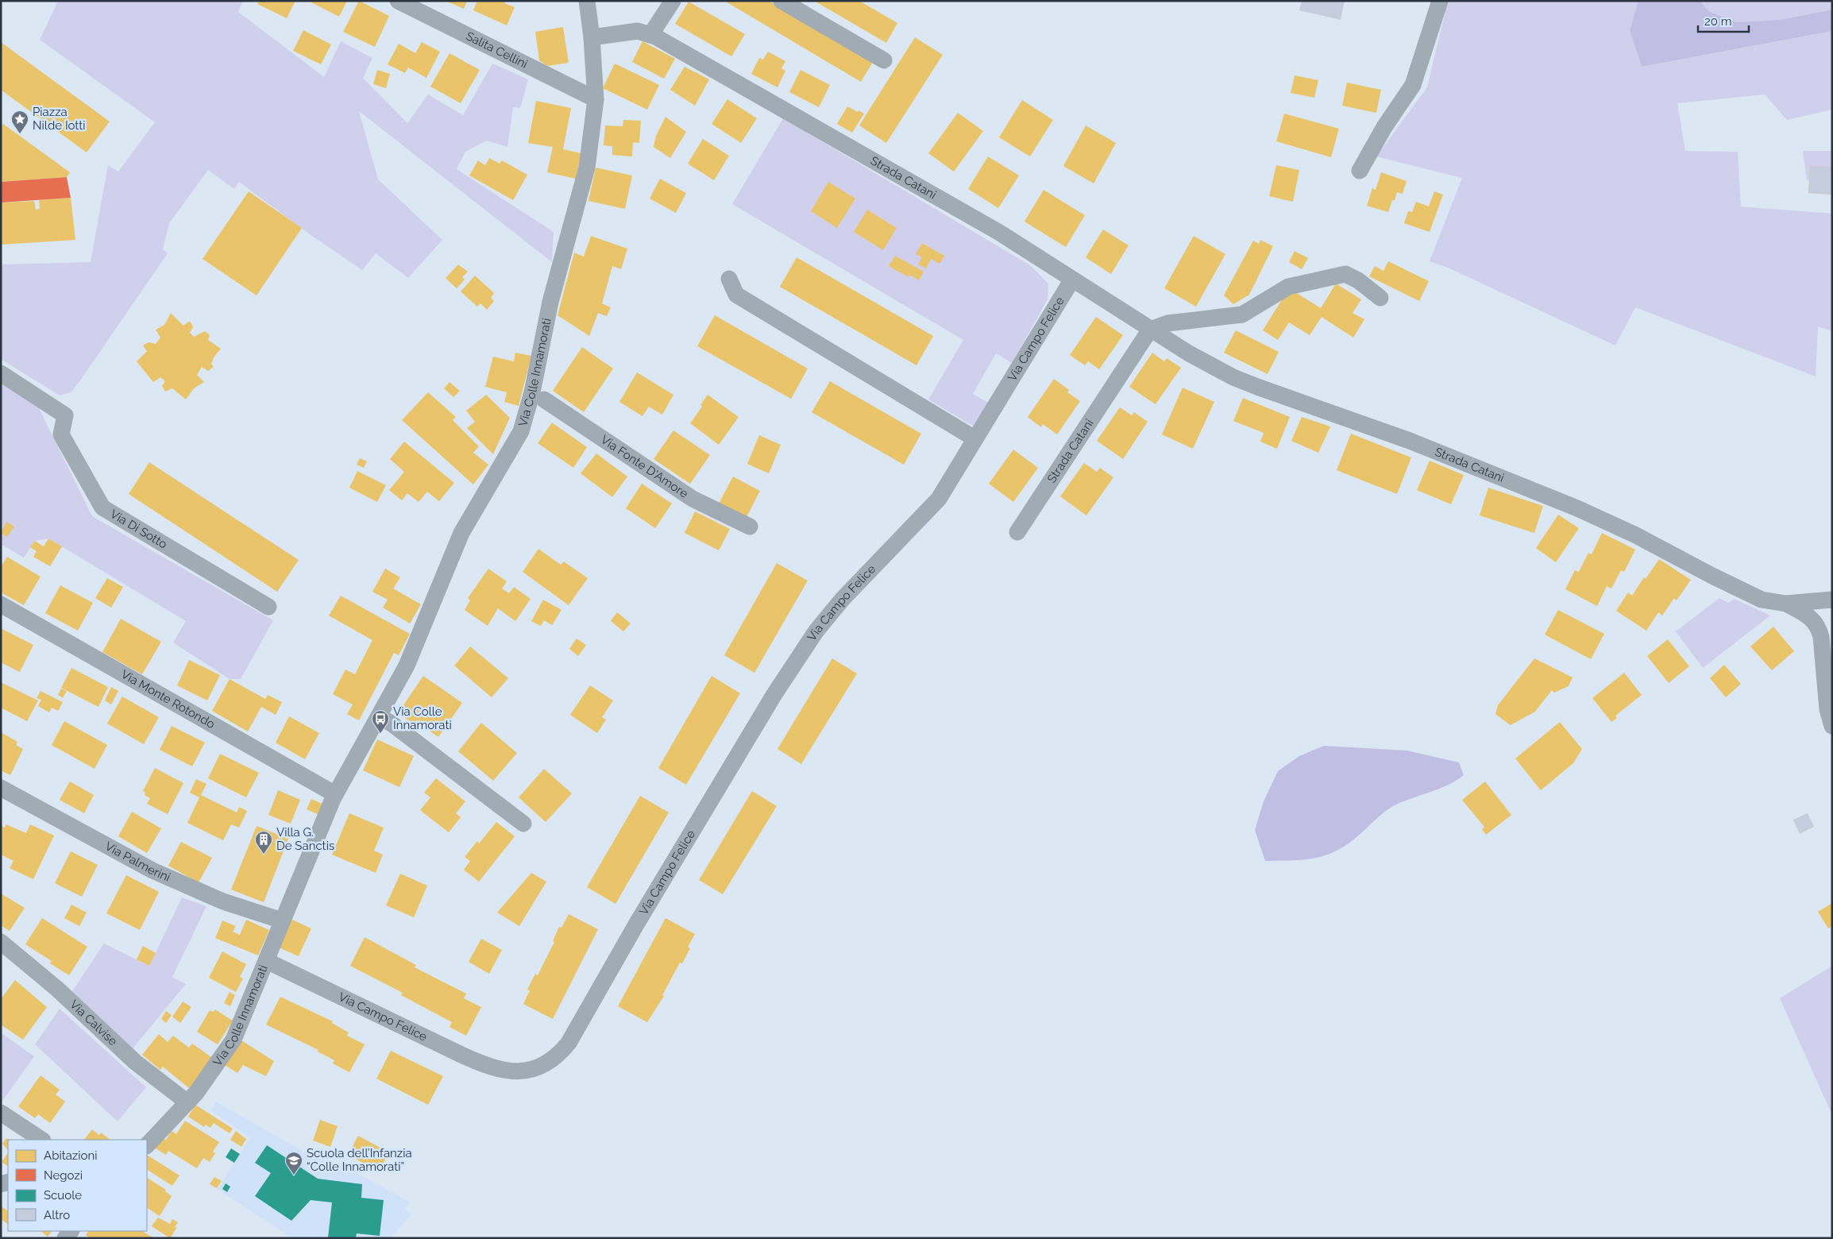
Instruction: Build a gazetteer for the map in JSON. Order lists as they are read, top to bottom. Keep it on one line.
{"streets":{"street":["Salita Cellini","Strada Catani","Via Campo Felice","Via Colle Innamorati","Via Fonte D'Amore","Via Di Sotto","Via Monte Rotondo","Via Palmerini","Via Calvise"]},"crossings":[["Salita Cellini","Via Colle Innamorati"],["Strada Catani","Via Campo Felice"],["Strada Catani","Via Colle Innamorati"],["Via Campo Felice","Via Colle Innamorati"],["Via Colle Innamorati","Via Monte Rotondo"],["Via Colle Innamorati","Via Palmerini"],["Via Colle Innamorati","Via Calvise"]],"places":{"place":["Piazza Nilde Iotti"],"bus stop":["Via Colle Innamorati"],"building":["Villa G. De Sanctis"],"school or university":["Scuola dell’Infanzia “Colle Innamorati”"]},"legend":["Abitazioni","Negozi","Scuole","Altro"],"scale_bar":"20 m"}
